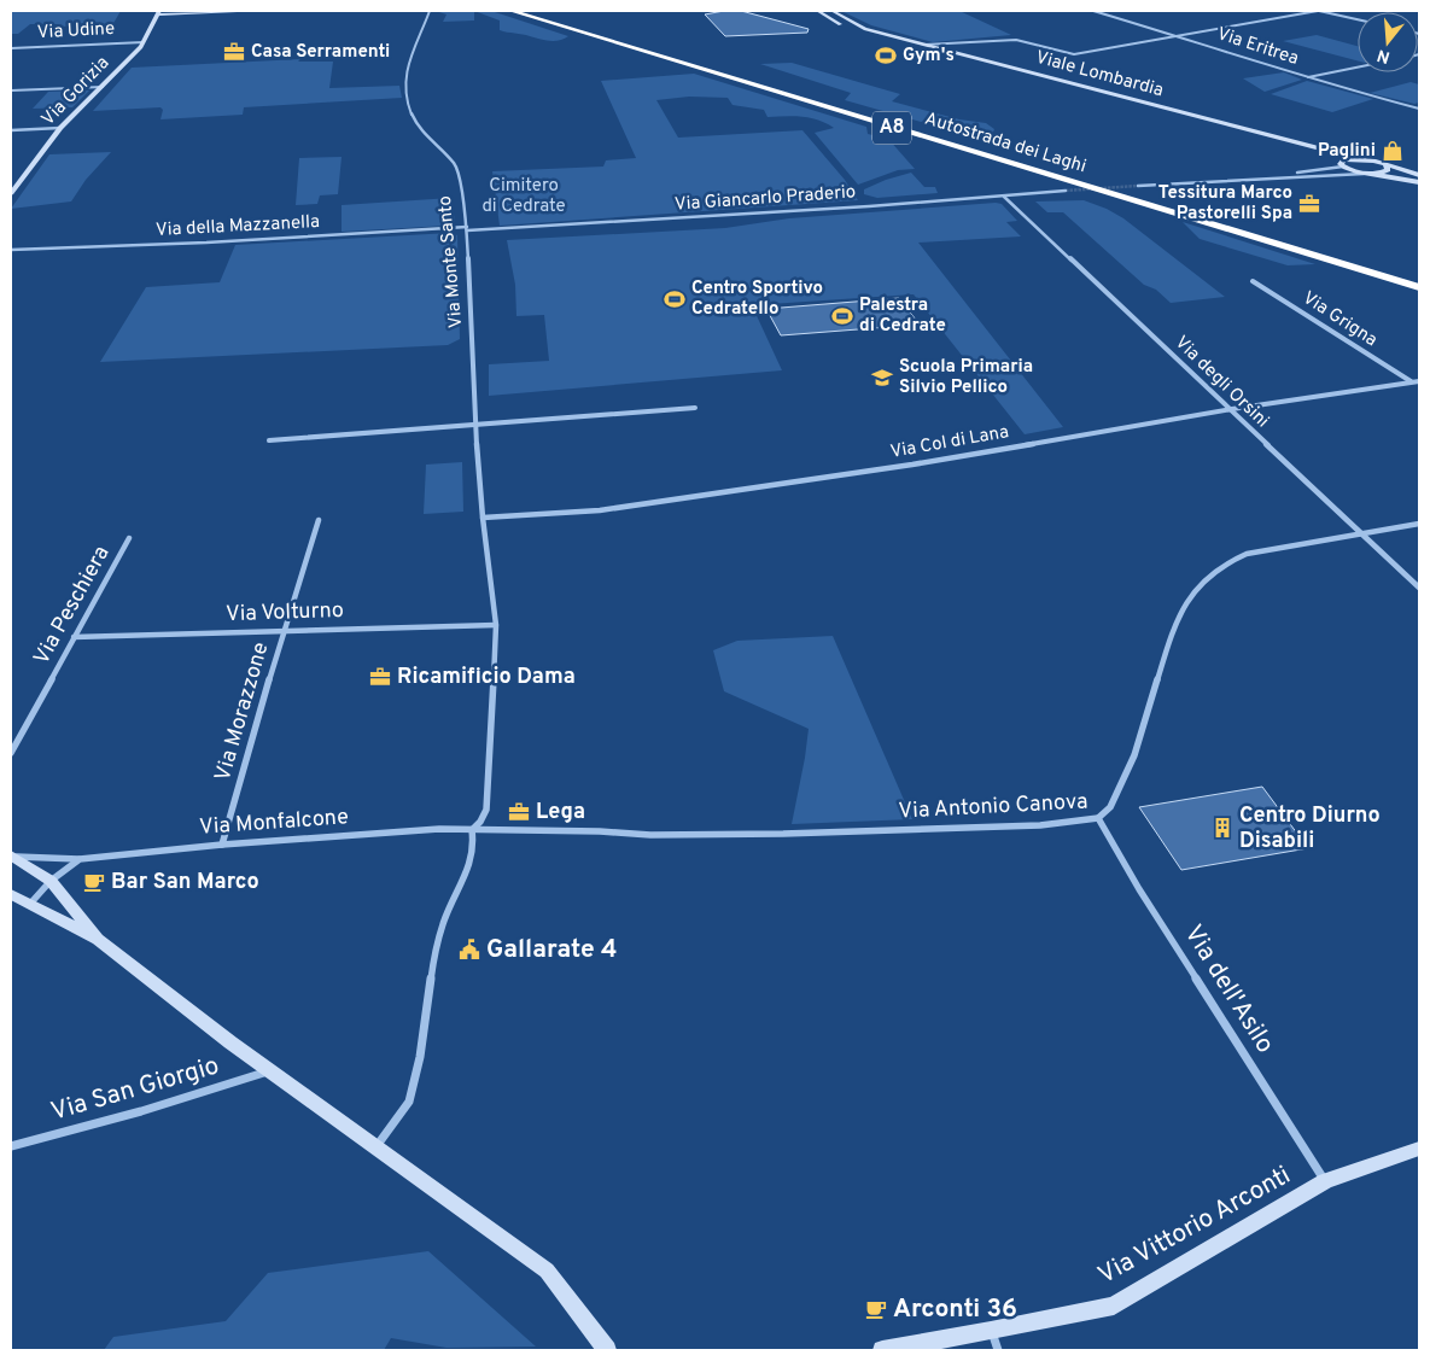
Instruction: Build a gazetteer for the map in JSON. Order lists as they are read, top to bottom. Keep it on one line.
{"streets":{"highway":["A8","Autostrada dei Laghi"],"main road":["Viale Lombardia","Via Gorizia","Via Vittorio Arconti"],"street":["Via Udine","Via Eritrea","Via Giancarlo Praderio","Via della Mazzanella","Via Monte Santo","Via Grigna","Via degli Orsini","Via Col di Lana","Via Peschiera","Via Volturno","Via Morazzone","Via Antonio Canova","Via Monfalcone","Via dell'Asilo","Via San Giorgio"]},"crossings":[["Via Udine","Via Gorizia"],["Via Giancarlo Praderio","Via della Mazzanella"],["Via Giancarlo Praderio","Via Monte Santo"],["Via Giancarlo Praderio","Via degli Orsini"],["Via della Mazzanella","Via Monte Santo"],["Via Monte Santo","Via Col di Lana"],["Via Monte Santo","Via Volturno"],["Via Monte Santo","Via Antonio Canova"],["Via Monte Santo","Via Monfalcone"],["Via Grigna","Via Col di Lana"],["Via degli Orsini","Via Col di Lana"],["Via degli Orsini","Via Antonio Canova"],["Via Peschiera","Via Volturno"],["Via Volturno","Via Morazzone"],["Via Morazzone","Via Monfalcone"],["Via Antonio Canova","Via Monfalcone"],["Via Antonio Canova","Via dell'Asilo"],["Via dell'Asilo","Via Vittorio Arconti"]],"parks":["Cimitero di Cedrate"],"places":{"office":["Casa Serramenti","Tessitura Marco Pastorelli Spa","Ricamificio Dama","Lega"],"sports":["Gym's","Centro Sportivo Cedratello","Palestra di Cedrate"],"shop":["Paglini"],"school or university":["Scuola Primaria Silvio Pellico"],"building":["Centro Diurno Disabili"],"cafe":["Bar San Marco","Arconti 36"],"public building":["Gallarate 4"]},"north":"bottom"}
